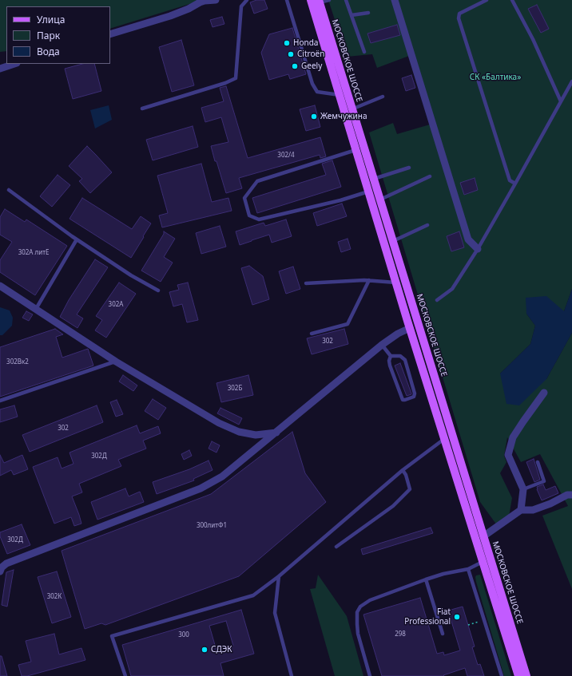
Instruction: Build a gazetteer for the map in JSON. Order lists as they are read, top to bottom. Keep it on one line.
{"streets":{"main road":["МОСКОВСКОЕ ШОССЕ"]},"parks":["СК «Балтика»"],"places":["Honda","Citroën","Geely","Жемчужина","Fiat Professional","СДЭК"],"house_numbers":["302/4","302А литЕ","302А","302","302Вк2","302Б","302","302Д","300литФ1","302Д","302К","298","300"],"legend":["Улица","Парк","Вода"]}
